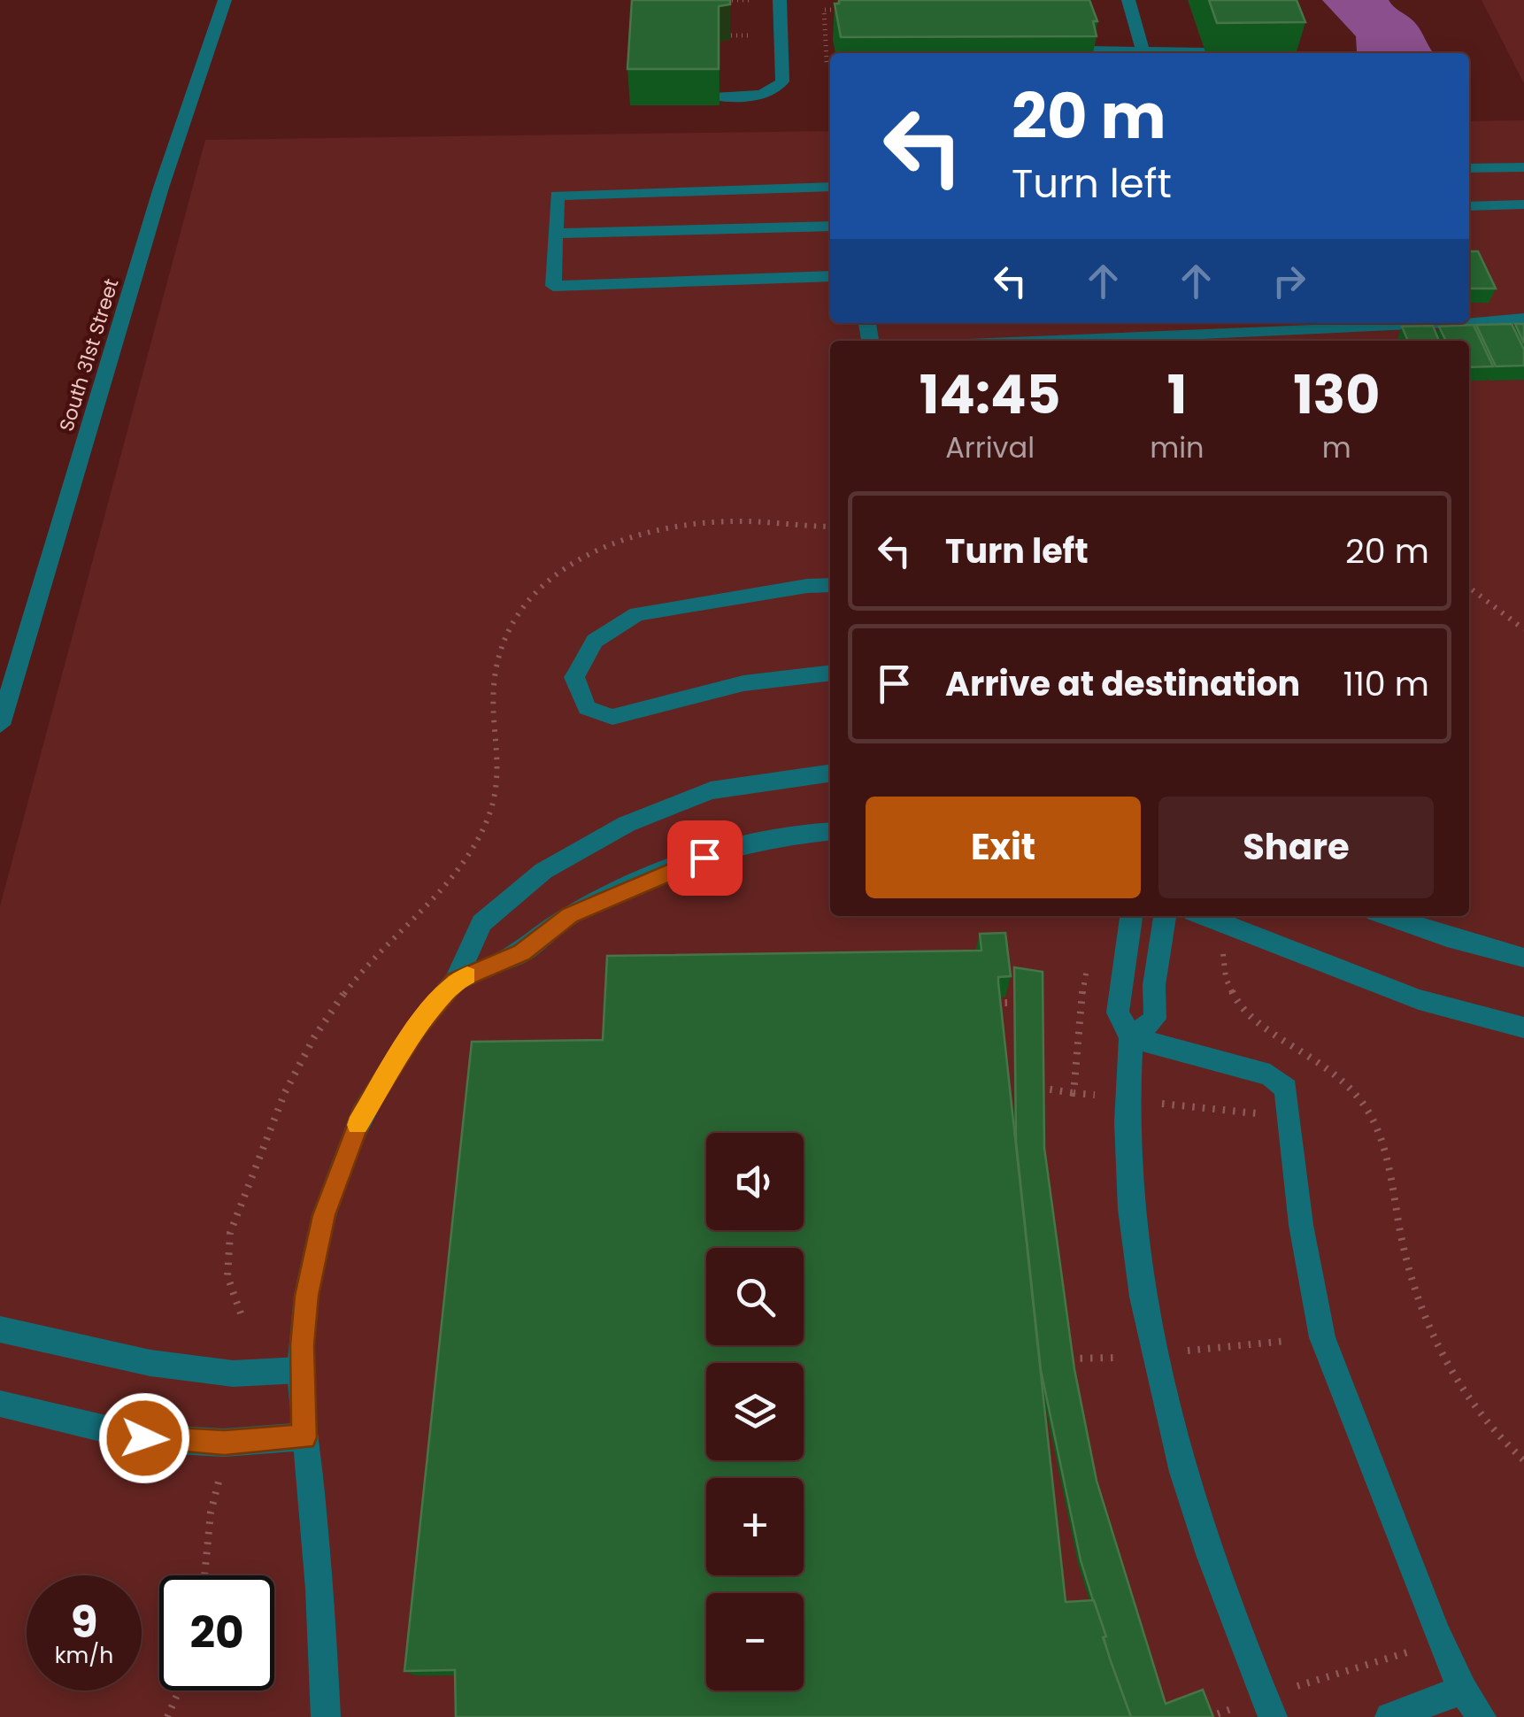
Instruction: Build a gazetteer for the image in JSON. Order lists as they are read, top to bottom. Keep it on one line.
{"streets":{"street":["South 31st Street"]},"page":{"turn":["20 m","Turn left"],"eta":["14:45","Arrival","1","min","130","m"],"list":[{"name":"Turn left","value":"20 m"},{"name":"Arrive at destination","value":"110 m"}],"buttons":["Exit","Share"],"map_buttons":["+","−"],"speed":"9 km/h","limit":"20"}}
